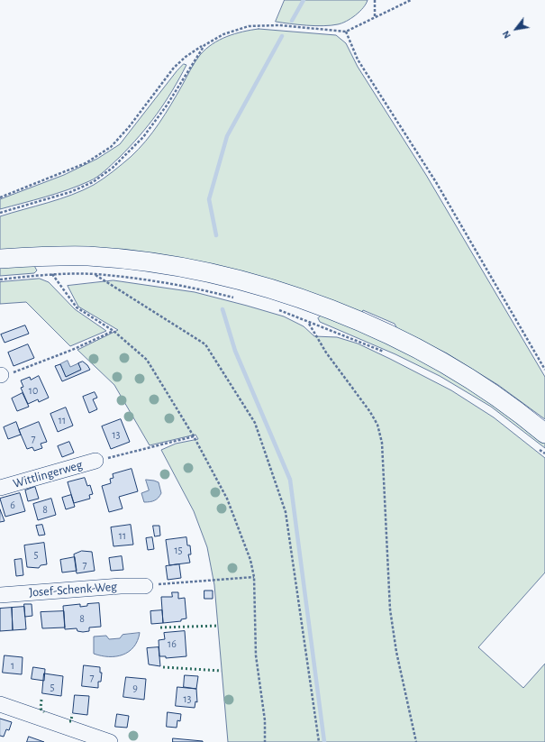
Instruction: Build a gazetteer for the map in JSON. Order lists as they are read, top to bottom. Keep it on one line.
{"streets":{"street":["Wittlingerweg","Josef-Schenk-Weg"]},"house_numbers":["10","11","13","7","6","8","11","15","5","7","8","16","1","7","5","9","13"],"north":"bottom left"}
